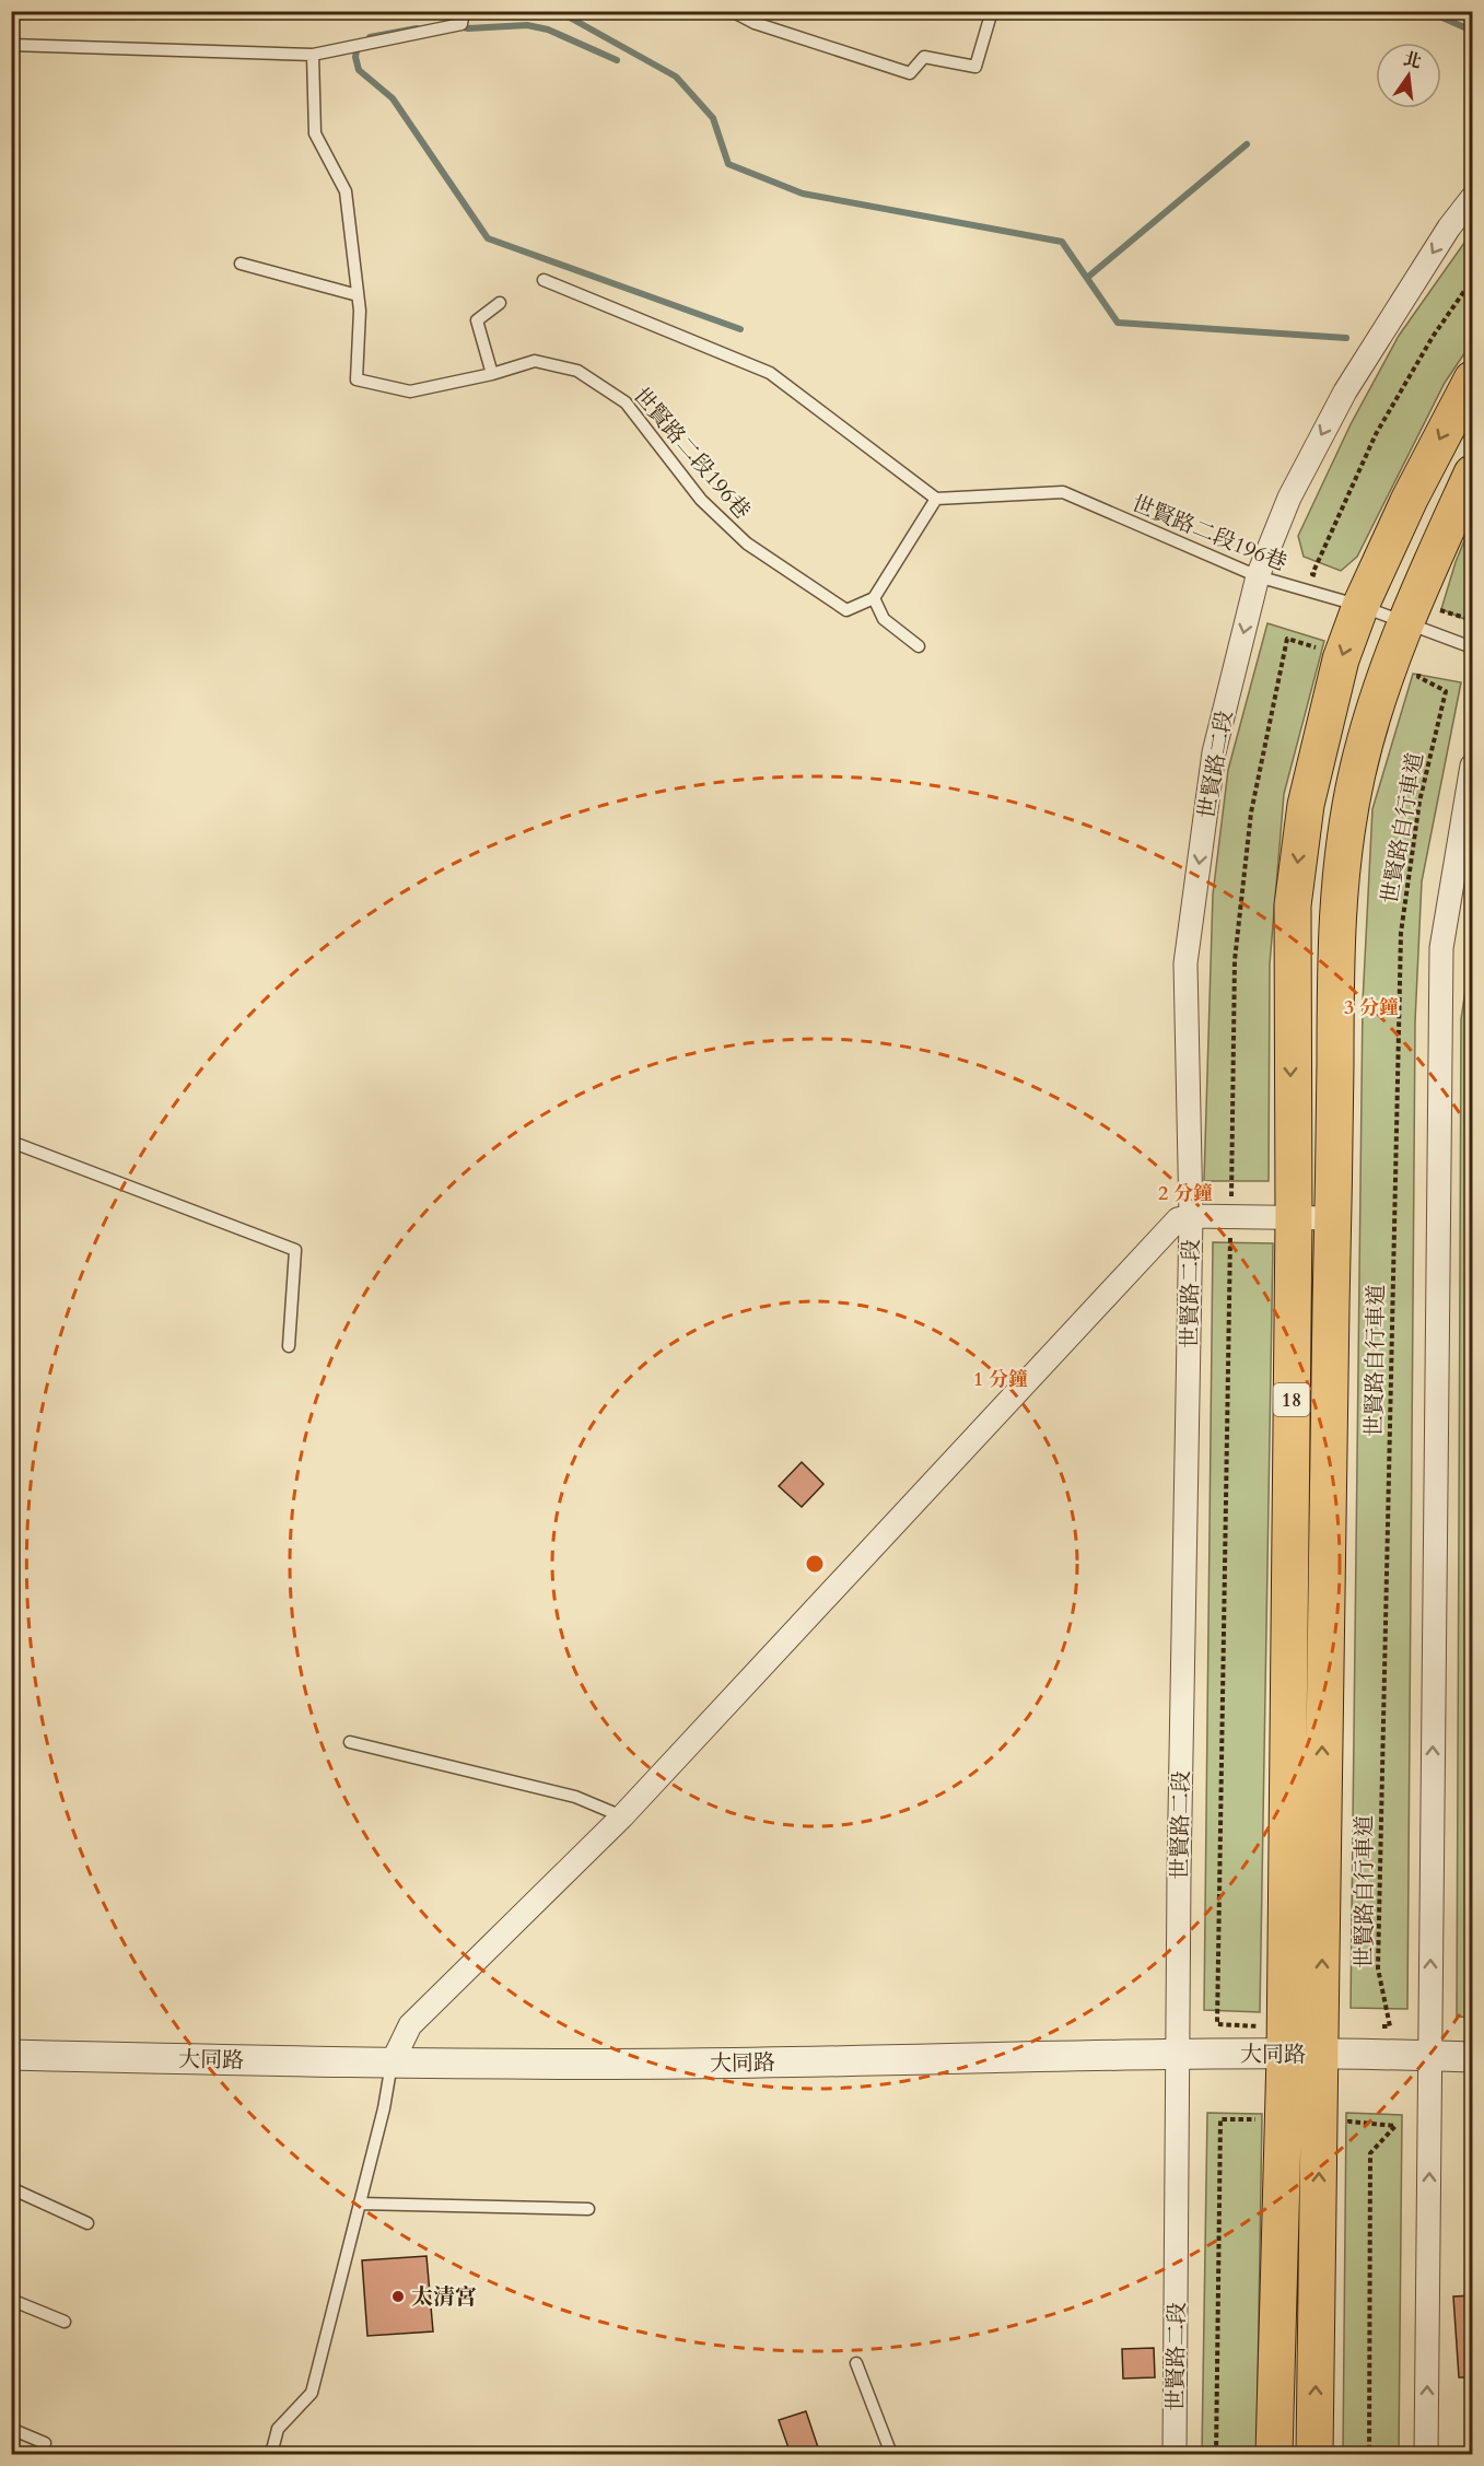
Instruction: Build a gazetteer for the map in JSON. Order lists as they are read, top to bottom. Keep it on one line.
{"streets":{"main road":["18"],"street":["世賢路二段","大同路"],"lane":["世賢路二段196巷"],"path":["世賢路自行車道"]},"crossings":[["世賢路二段196巷","世賢路二段"],["世賢路二段196巷","18"],["世賢路二段","大同路"],["18","大同路"]],"one_way":["世賢路二段"],"places":["太清宮"],"north":"top","rings":["3 分鐘","2 分鐘","1 分鐘"]}
